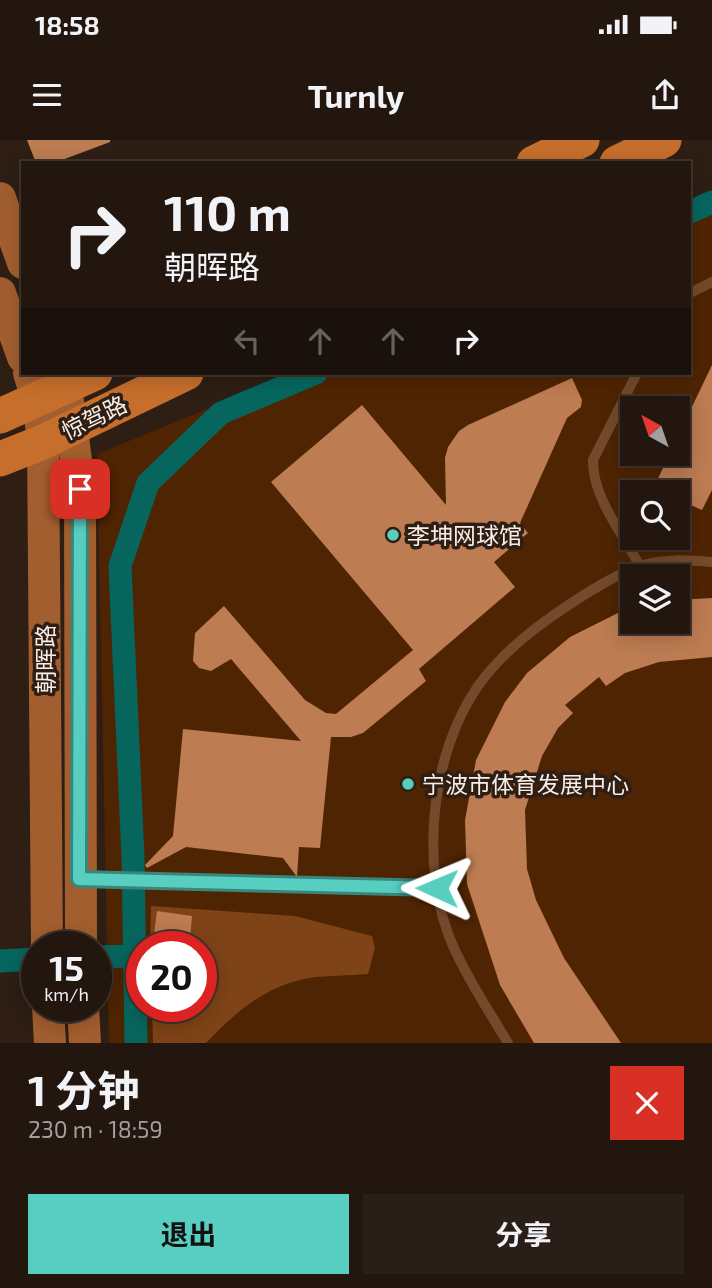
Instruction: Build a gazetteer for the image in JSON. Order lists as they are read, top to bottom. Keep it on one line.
{"streets":{"main road":["惊驾路","朝晖路"]},"crossings":[["惊驾路","朝晖路"]],"places":["李坤网球馆","宁波市体育发展中心"],"north":"top left","page":{"status":"18:58","header":"Turnly","turn":["110 m","朝晖路"],"speed":"15 km/h","limit":"20","heading":["1 分钟","230 m · 18:59"],"buttons":["退出","分享"]}}
